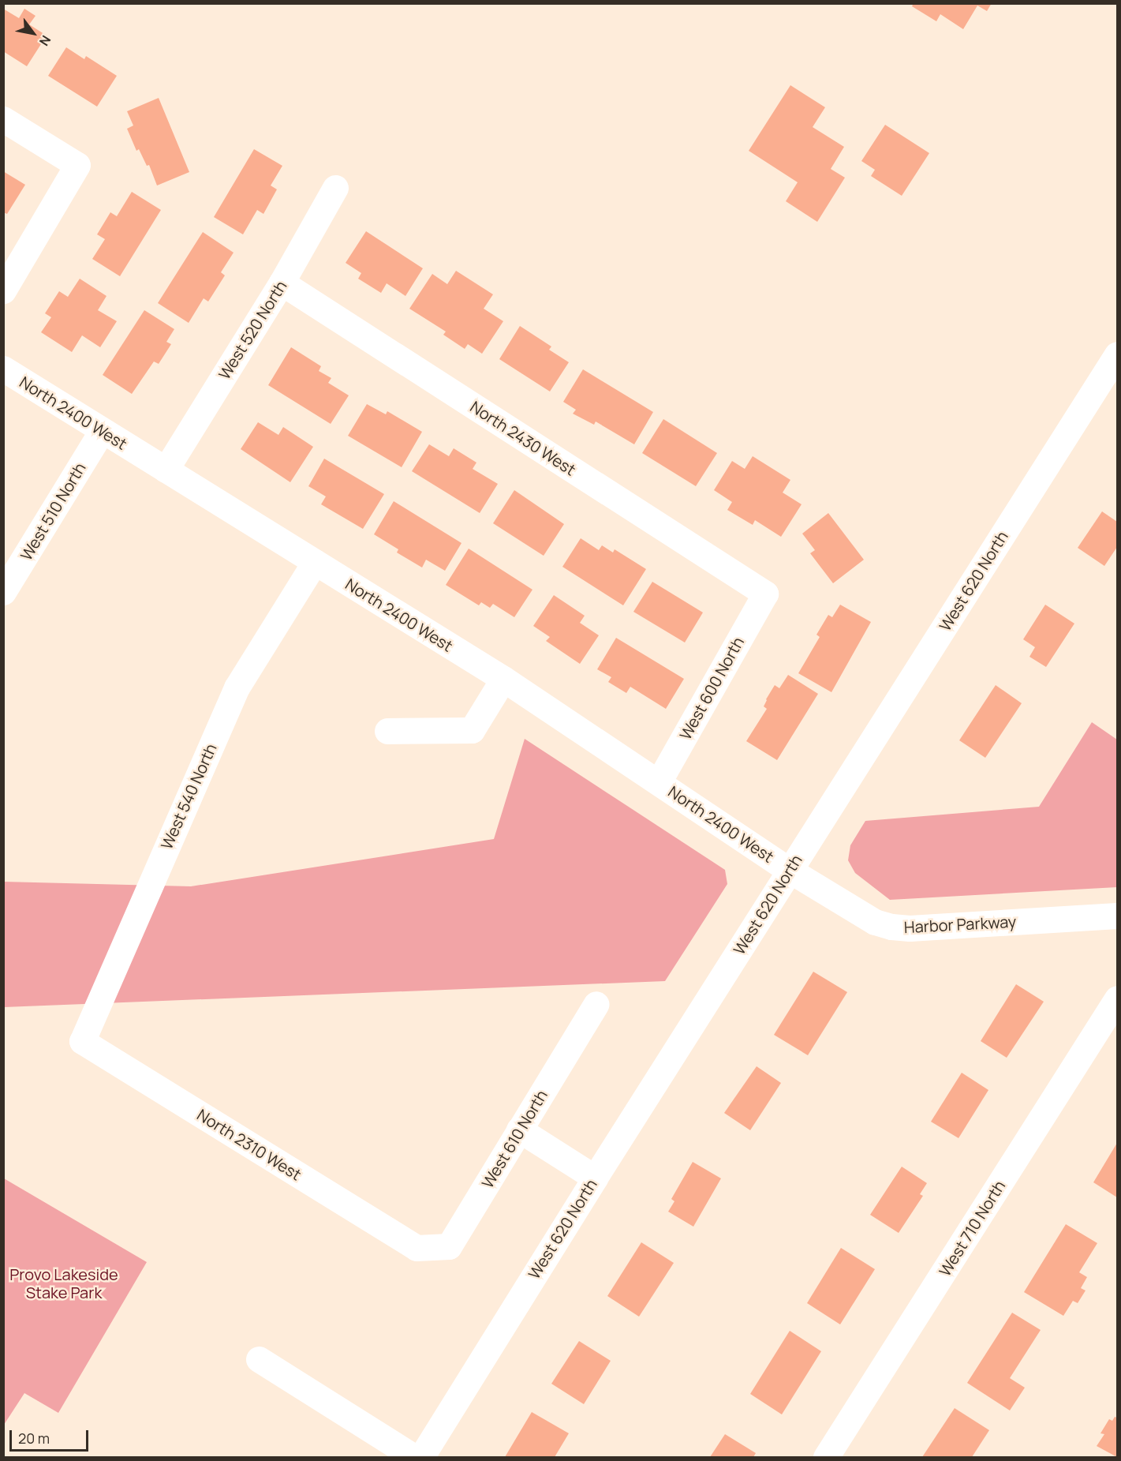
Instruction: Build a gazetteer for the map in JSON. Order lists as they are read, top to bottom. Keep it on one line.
{"streets":{"street":["West 520 North","North 2400 West","North 2430 West","West 510 North","West 620 North","West 600 North","West 540 North","Harbor Parkway","West 610 North","North 2310 West","West 710 North"]},"crossings":[["West 520 North","North 2400 West"],["West 520 North","North 2430 West"],["North 2400 West","West 510 North"],["North 2400 West","West 620 North"],["North 2400 West","West 600 North"],["North 2400 West","West 540 North"],["North 2400 West","Harbor Parkway"],["North 2430 West","West 600 North"],["West 620 North","Harbor Parkway"],["West 540 North","North 2310 West"],["West 610 North","North 2310 West"]],"parks":["Provo Lakeside Stake Park"],"scale_bar":"20 m","north":"bottom right"}
